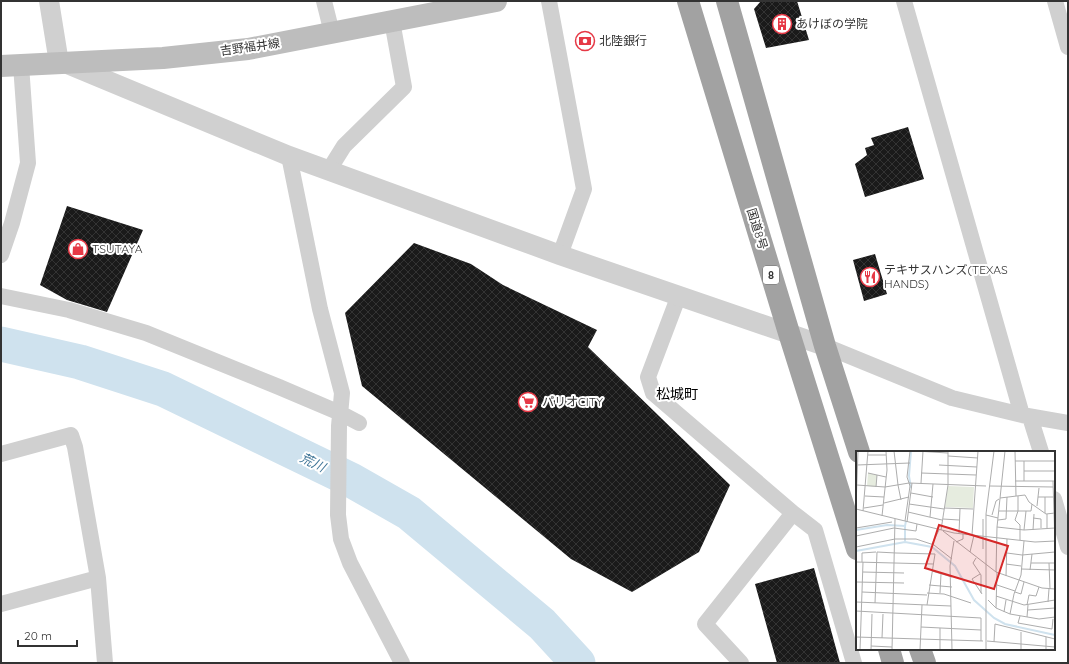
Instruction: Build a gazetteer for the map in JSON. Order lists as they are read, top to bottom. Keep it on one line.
{"streets":{"highway":["国道8号","8"],"main road":["吉野福井線"]},"districts":["松城町"],"water":["荒川"],"places":{"building":["あけぼの学院"],"bank":["北陸銀行"],"shop":["TSUTAYA"],"restaurant":["テキサスハンズ(TEXAS HANDS)"],"supermarket":["パリオCITY"]},"scale_bar":"20 m"}
